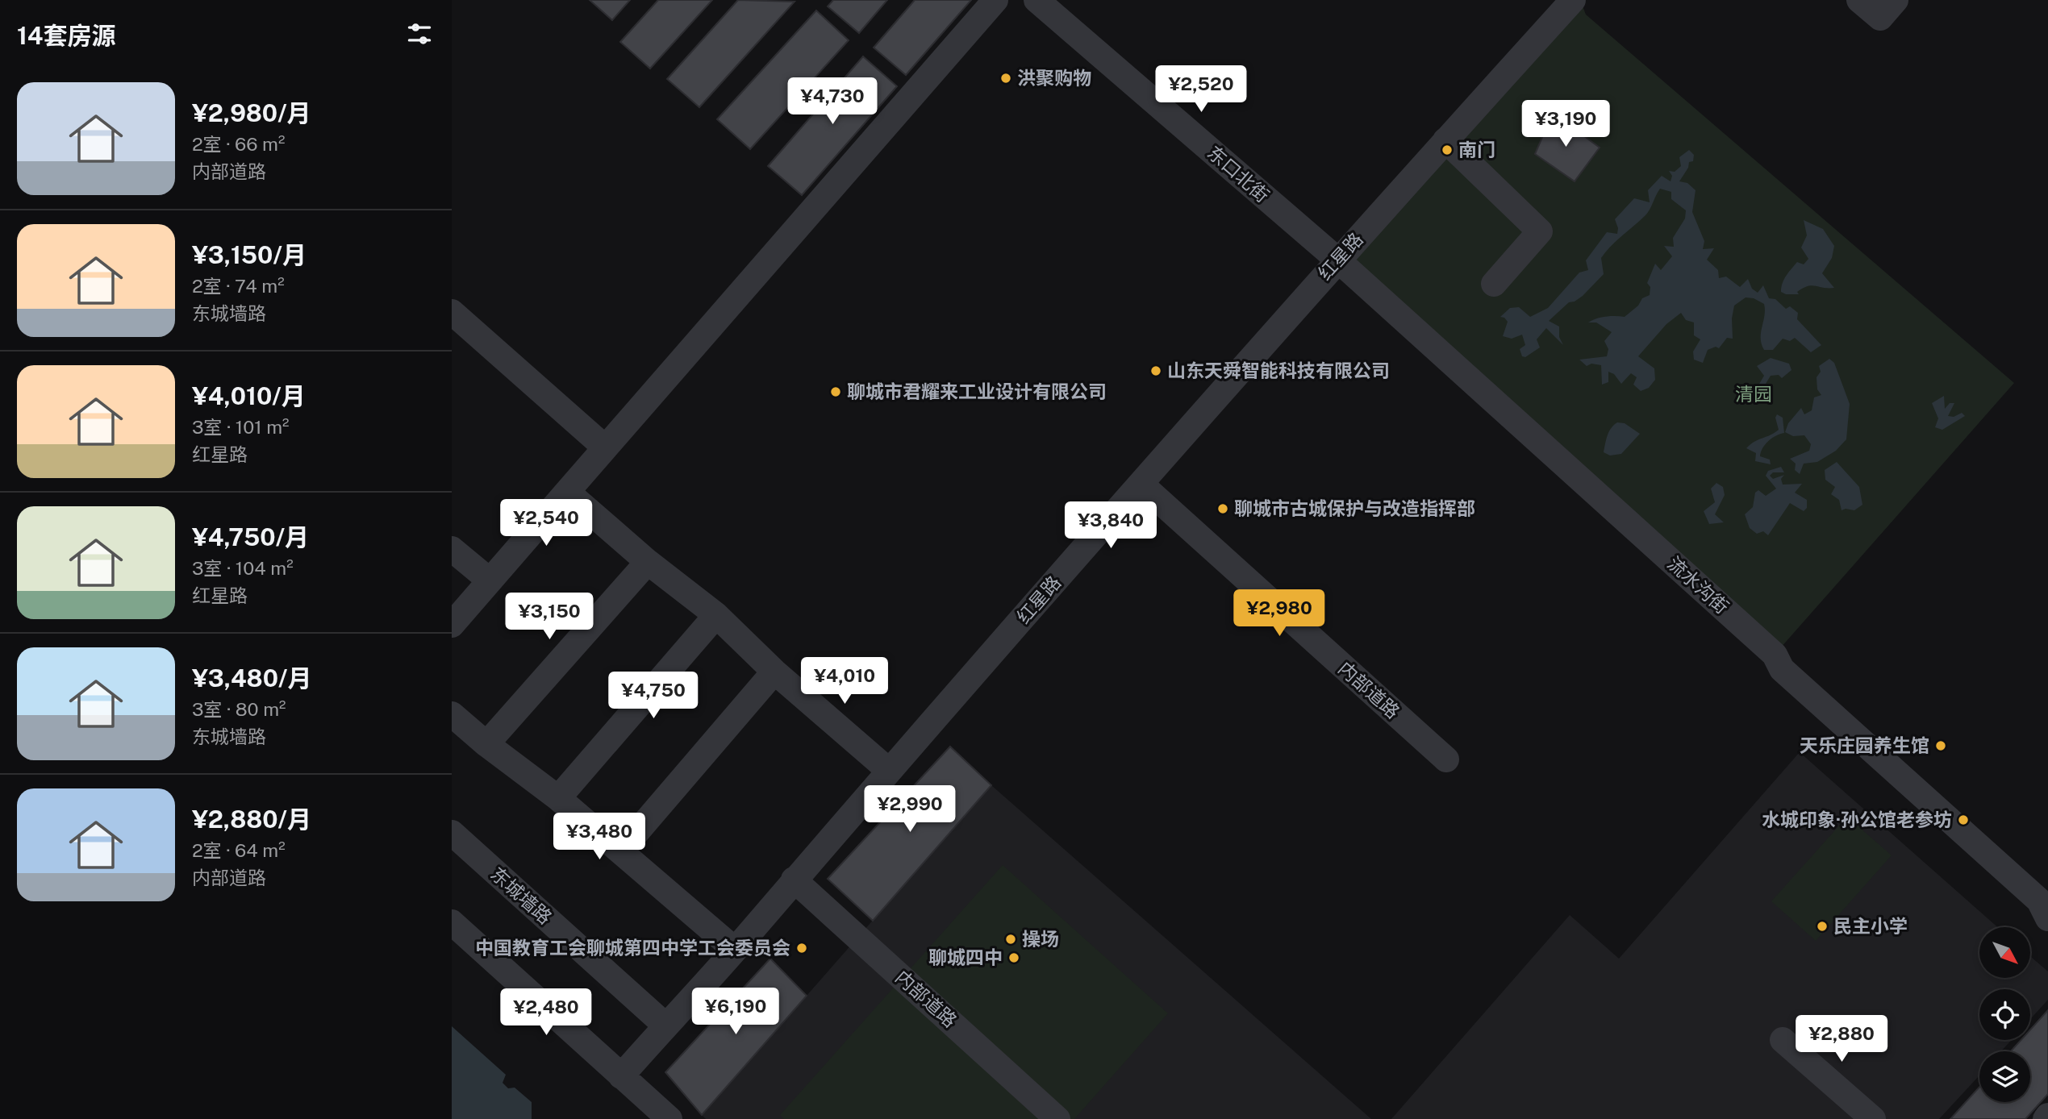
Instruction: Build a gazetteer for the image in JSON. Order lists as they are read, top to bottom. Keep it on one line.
{"streets":{"street":["东口北街","红星路","流水沟街","内部道路","东城墙路"]},"crossings":[["东口北街","红星路"],["东口北街","流水沟街"],["红星路","流水沟街"],["红星路","内部道路"],["红星路","东城墙路"]],"parks":["清园"],"places":["洪聚购物","南门","山东天舜智能科技有限公司","聊城市君耀来工业设计有限公司","聊城市古城保护与改造指挥部","天乐庄园养生馆","水城印象·孙公馆老参坊","民主小学","操场","中国教育工会聊城第四中学工会委员会","聊城四中"],"north":"bottom right","page":{"heading":"14套房源","price":["¥2,520","¥4,730","¥3,190","¥2,540","¥3,840","¥2,980","¥3,150","¥4,010","¥4,750","¥2,990","¥3,480","¥6,190","¥2,480","¥2,880"],"list":[{"name":"¥2,980/月","note":"2室 · 66 m² · 内部道路"},{"name":"¥3,150/月","note":"2室 · 74 m² · 东城墙路"},{"name":"¥4,010/月","note":"3室 · 101 m² · 红星路"},{"name":"¥4,750/月","note":"3室 · 104 m² · 红星路"},{"name":"¥3,480/月","note":"3室 · 80 m² · 东城墙路"},{"name":"¥2,880/月","note":"2室 · 64 m² · 内部道路"}]}}
